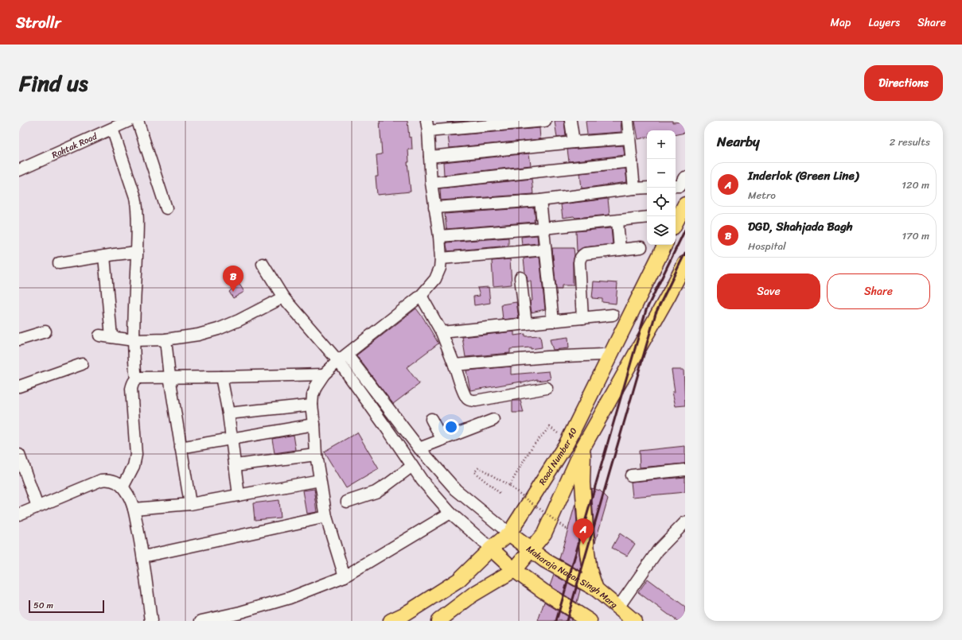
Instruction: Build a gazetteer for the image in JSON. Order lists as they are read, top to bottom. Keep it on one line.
{"streets":{"main road":["Road Number 40","Maharaja Nahar Singh Marg"],"street":["Rohtak Road"]},"crossings":[["Road Number 40","Maharaja Nahar Singh Marg"]],"scale_bar":"50 m","page":{"header":"Strollr","nav":["Map","Layers","Share"],"title":"Find us","buttons":["Directions",["Save","Share"]],"heading":["Nearby","2 results"],"map_buttons":["+","−"],"list":[{"mark":"A","name":"Inderlok (Green Line)","note":"Metro","value":"120 m"},{"mark":"B","name":"DGD, Shahjada Bagh","note":"Hospital","value":"170 m"}],"pins":["B","A"],"scale":"50 m"}}
